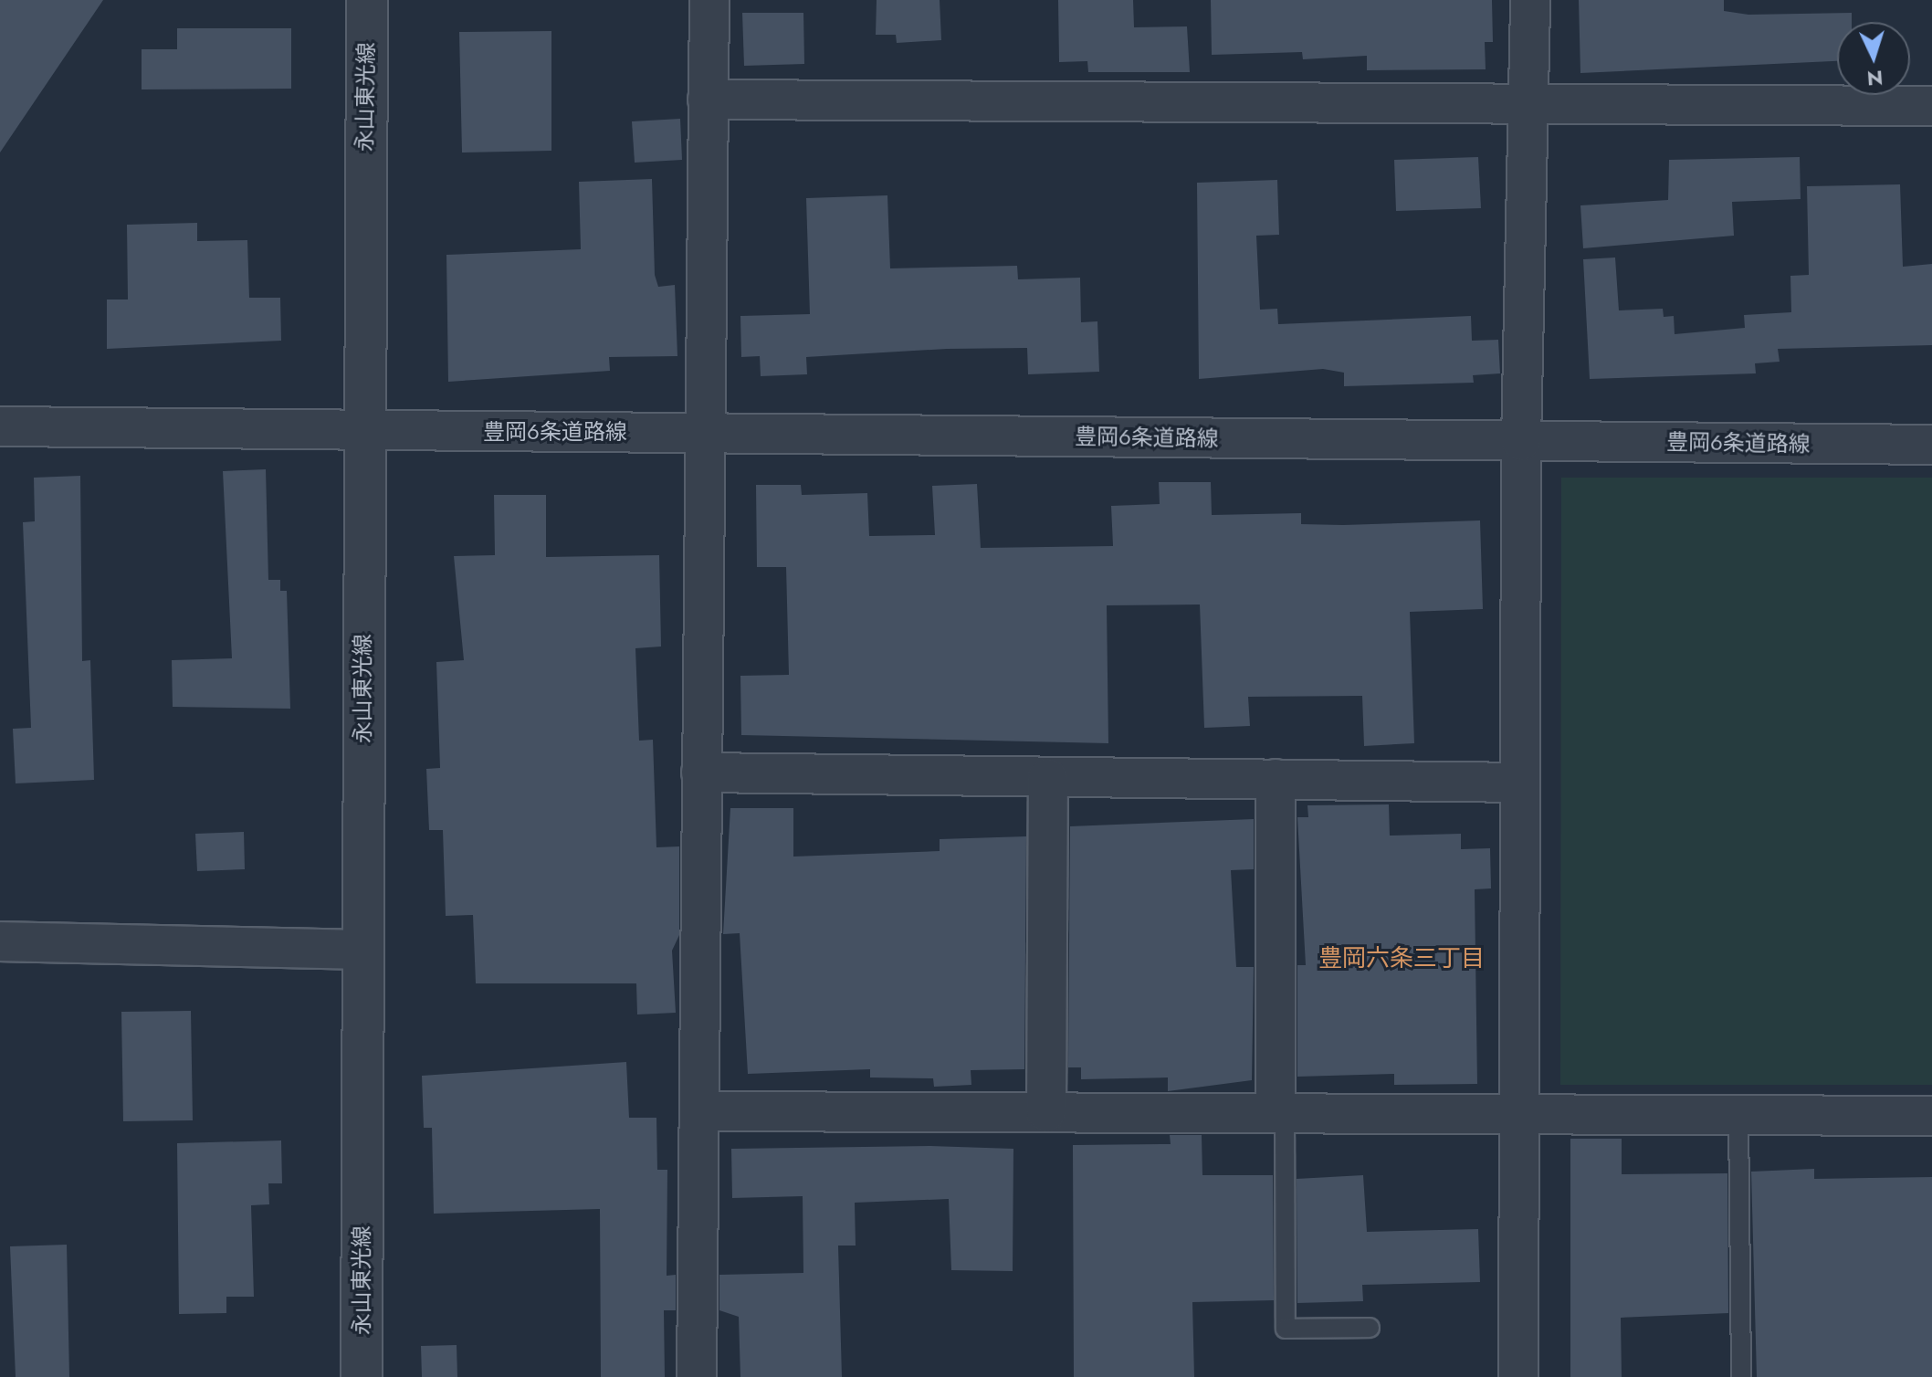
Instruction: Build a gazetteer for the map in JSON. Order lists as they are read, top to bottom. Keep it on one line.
{"streets":{"street":["永山東光線","豊岡6条道路線"]},"crossings":[["永山東光線","豊岡6条道路線"]],"districts":["豊岡六条三丁目"],"north":"bottom"}
